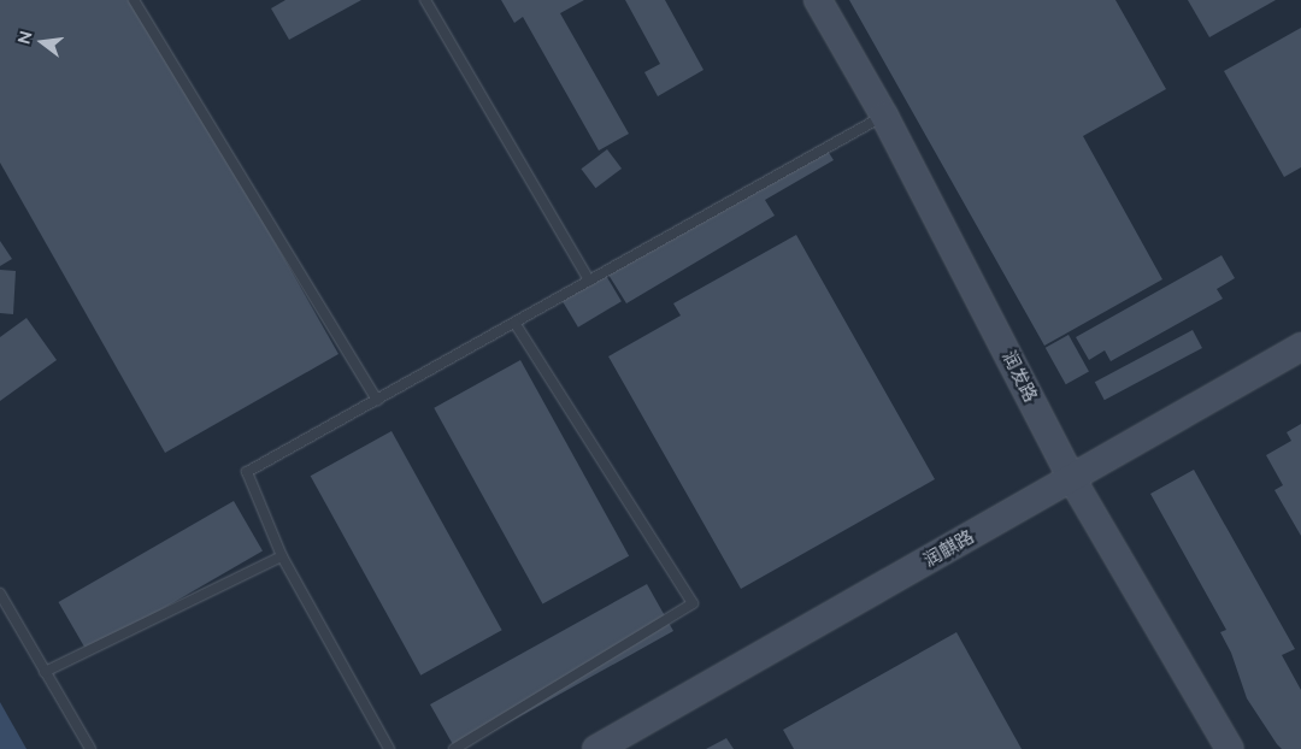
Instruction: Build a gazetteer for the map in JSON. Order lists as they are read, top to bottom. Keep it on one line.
{"streets":{"main road":["润发路","润麒路"]},"crossings":[["润发路","润麒路"]],"north":"left"}
